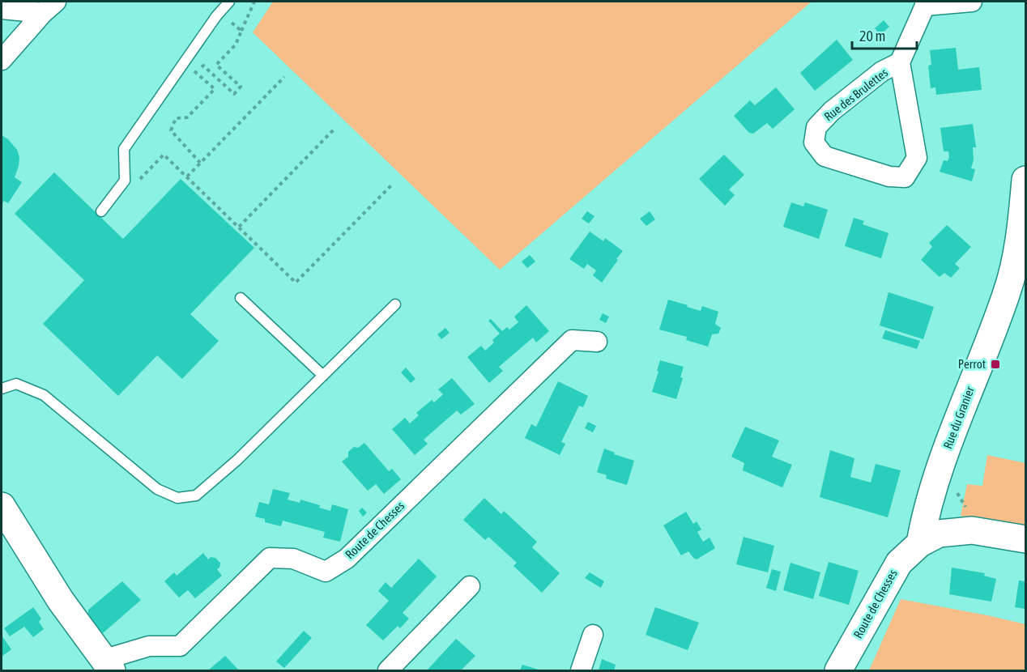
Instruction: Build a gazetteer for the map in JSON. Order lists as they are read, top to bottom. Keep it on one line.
{"streets":{"main road":["Rue du Granier","Route de Chesses"],"street":["Rue des Brulettes"]},"crossings":[["Rue du Granier","Route de Chesses"]],"places":{"transit":["Perrot"]},"scale_bar":"20 m"}
